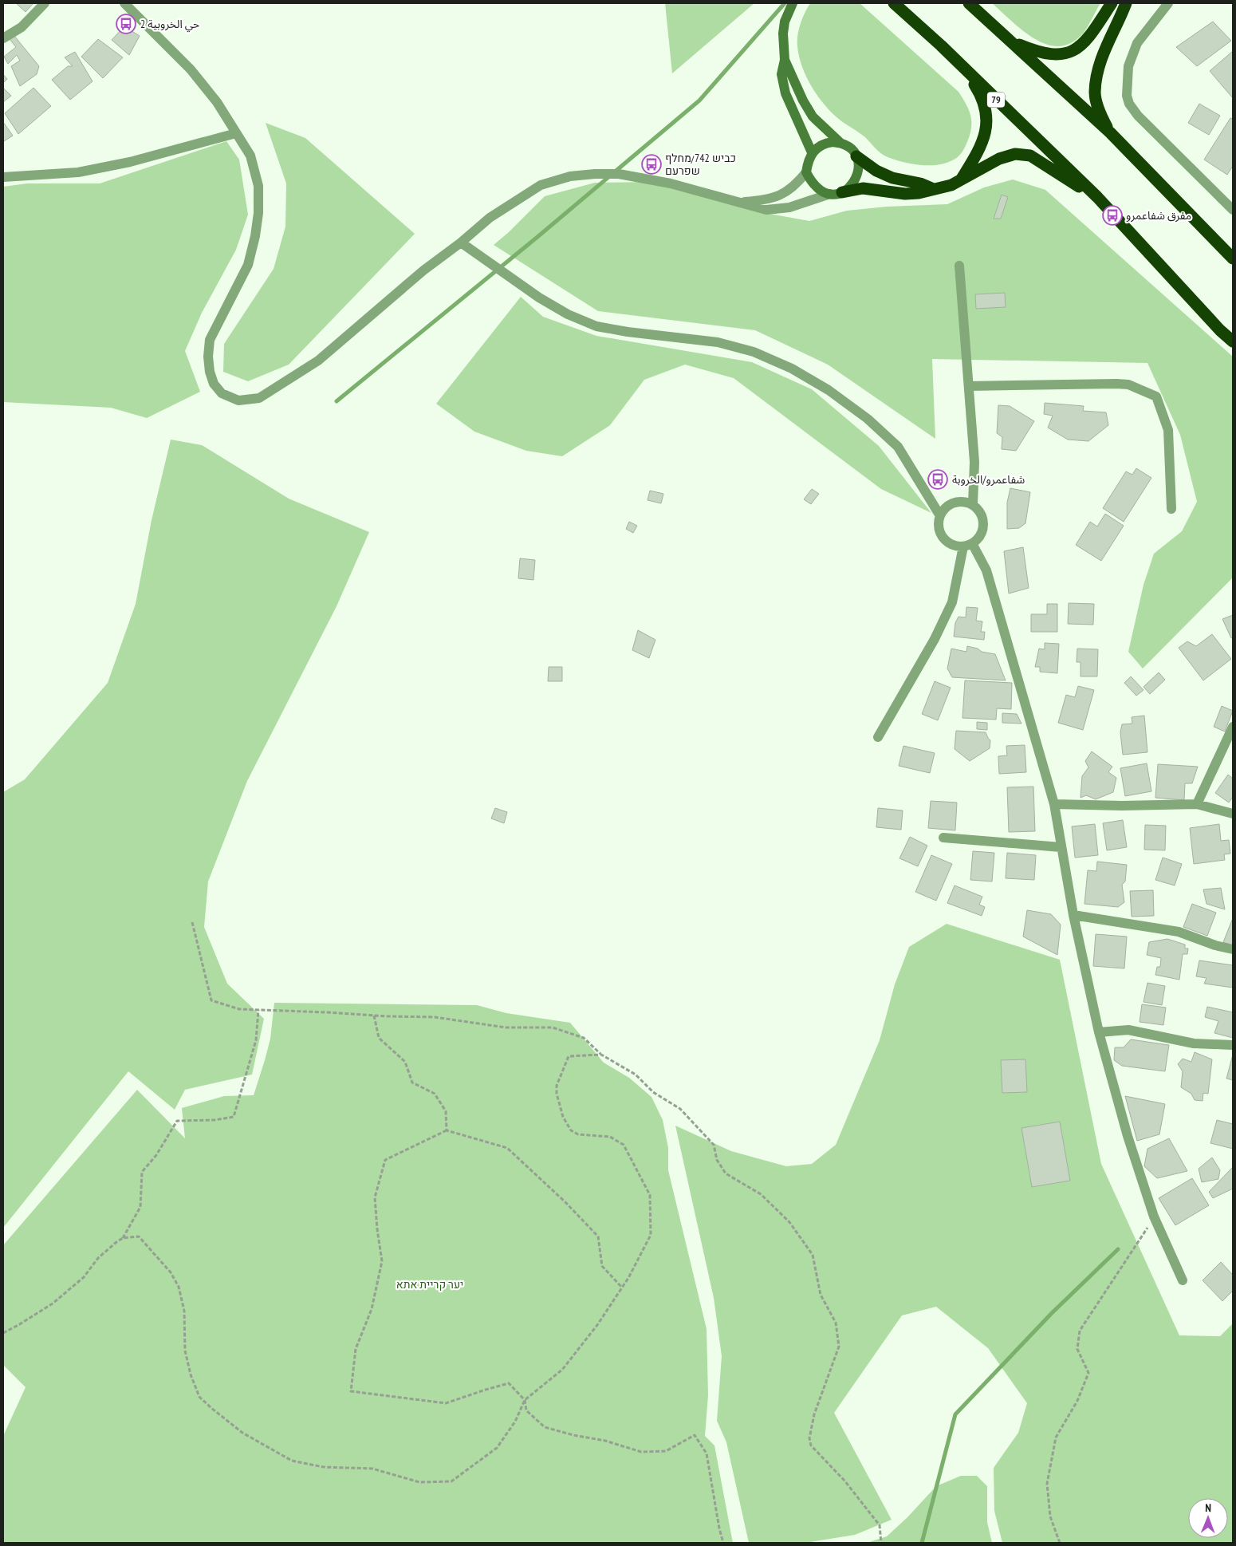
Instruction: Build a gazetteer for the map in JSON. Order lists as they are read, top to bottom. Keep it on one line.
{"streets":{"highway":["79"]},"parks":["יער קריית אתא"],"places":{"bus stop":["حي الخروبية 2","כביש 742/מחלף שפרעם","مفرق شفاعمرو","شفاعمرو/الخروبة"]},"north":"top"}
